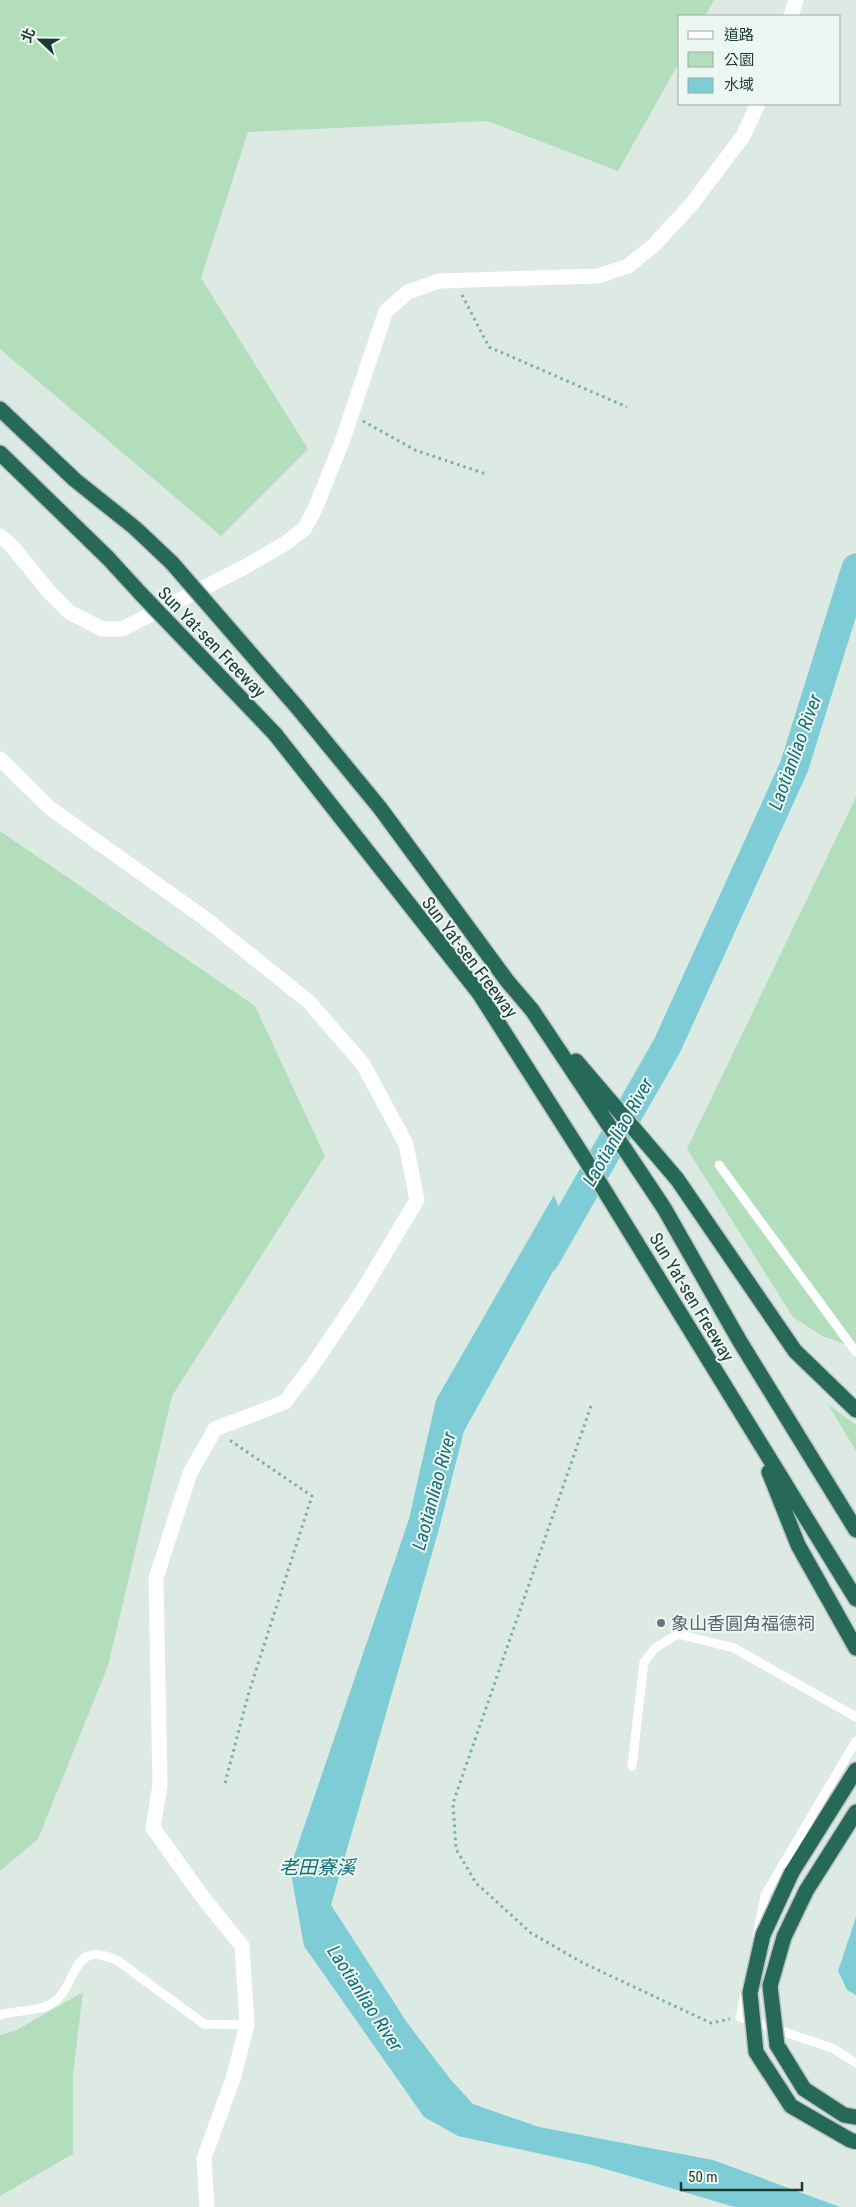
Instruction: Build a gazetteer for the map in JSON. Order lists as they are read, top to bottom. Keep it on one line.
{"streets":{"highway":["Sun Yat-sen Freeway"]},"water":["Laotianliao River","老田寮溪"],"places":["象山香圓角福德祠"],"legend":["道路","公園","水域"],"scale_bar":"50 m","north":"left"}
